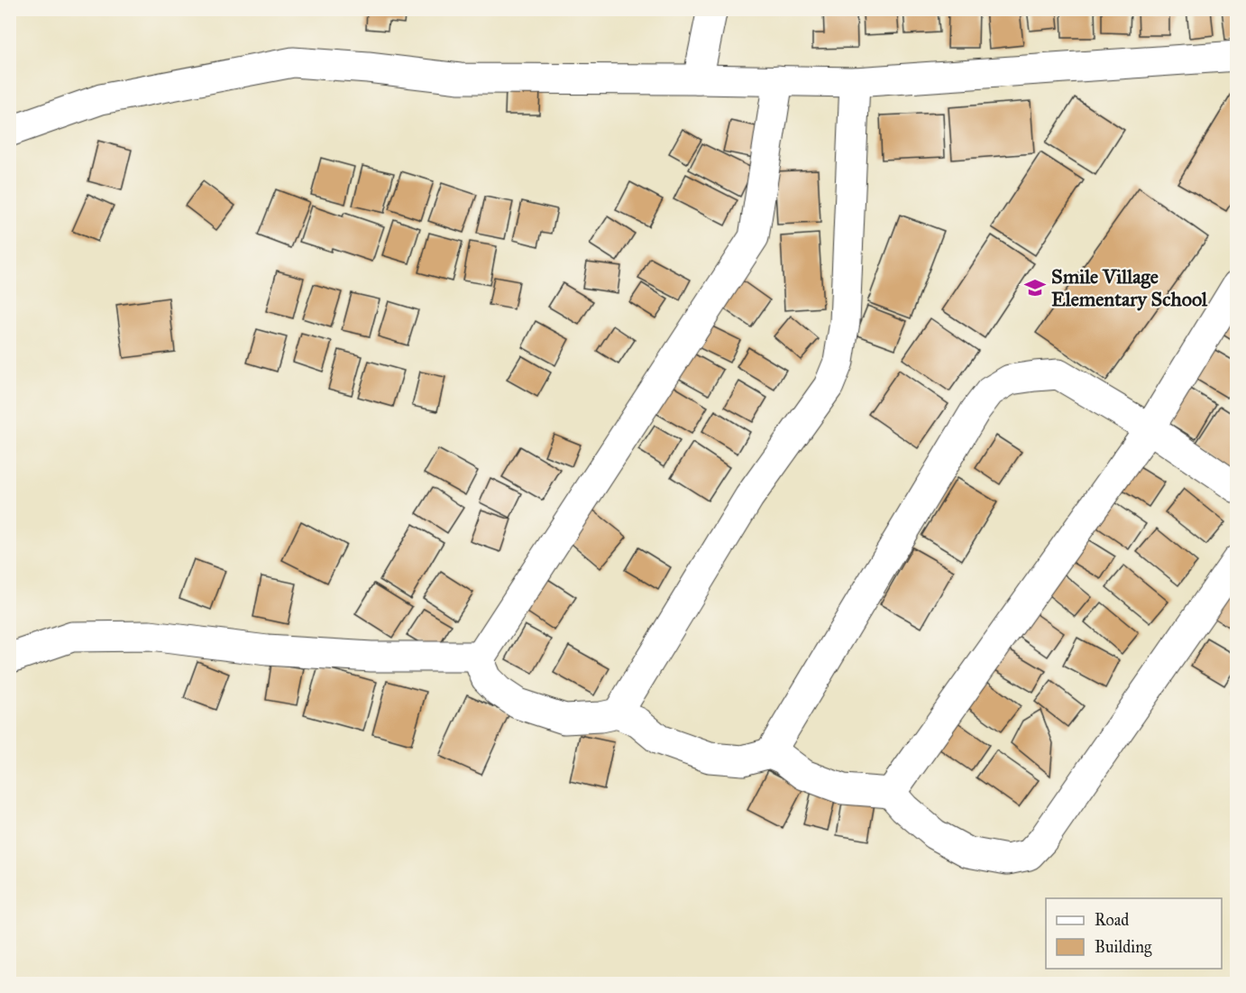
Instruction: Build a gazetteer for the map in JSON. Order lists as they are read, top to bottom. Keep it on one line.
{"places":{"school or university":["Smile Village Elementary School"]},"legend":["Road","Building"]}
